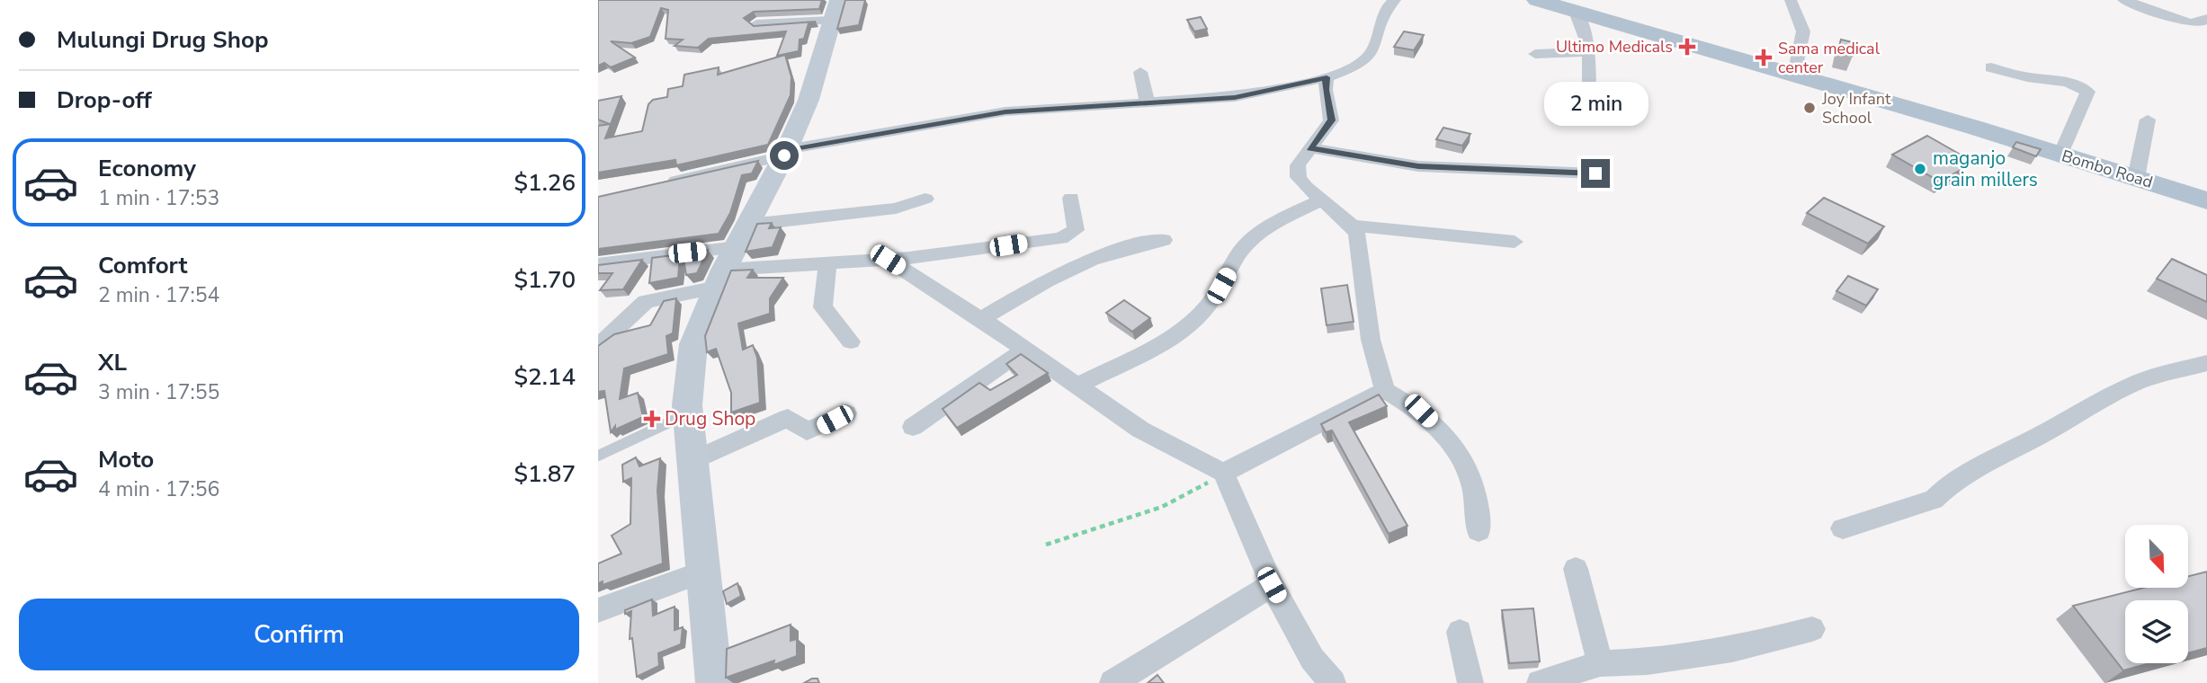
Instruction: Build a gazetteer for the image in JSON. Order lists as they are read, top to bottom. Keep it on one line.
{"streets":{"main road":["Bombo Road"]},"places":{"health":["Ultimo Medicals","Sama medical center","Drug Shop"],"other":["Joy Infant School","maganjo grain millers"]},"north":"bottom right","page":{"banner":["Mulungi Drug Shop","Drop-off"],"bubble":"2 min","list":[{"name":"Economy","note":"1 min · 17:53","value":"$1.26"},{"name":"Comfort","note":"2 min · 17:54","value":"$1.70"},{"name":"XL","note":"3 min · 17:55","value":"$2.14"},{"name":"Moto","note":"4 min · 17:56","value":"$1.87"}],"buttons":"Confirm"}}
